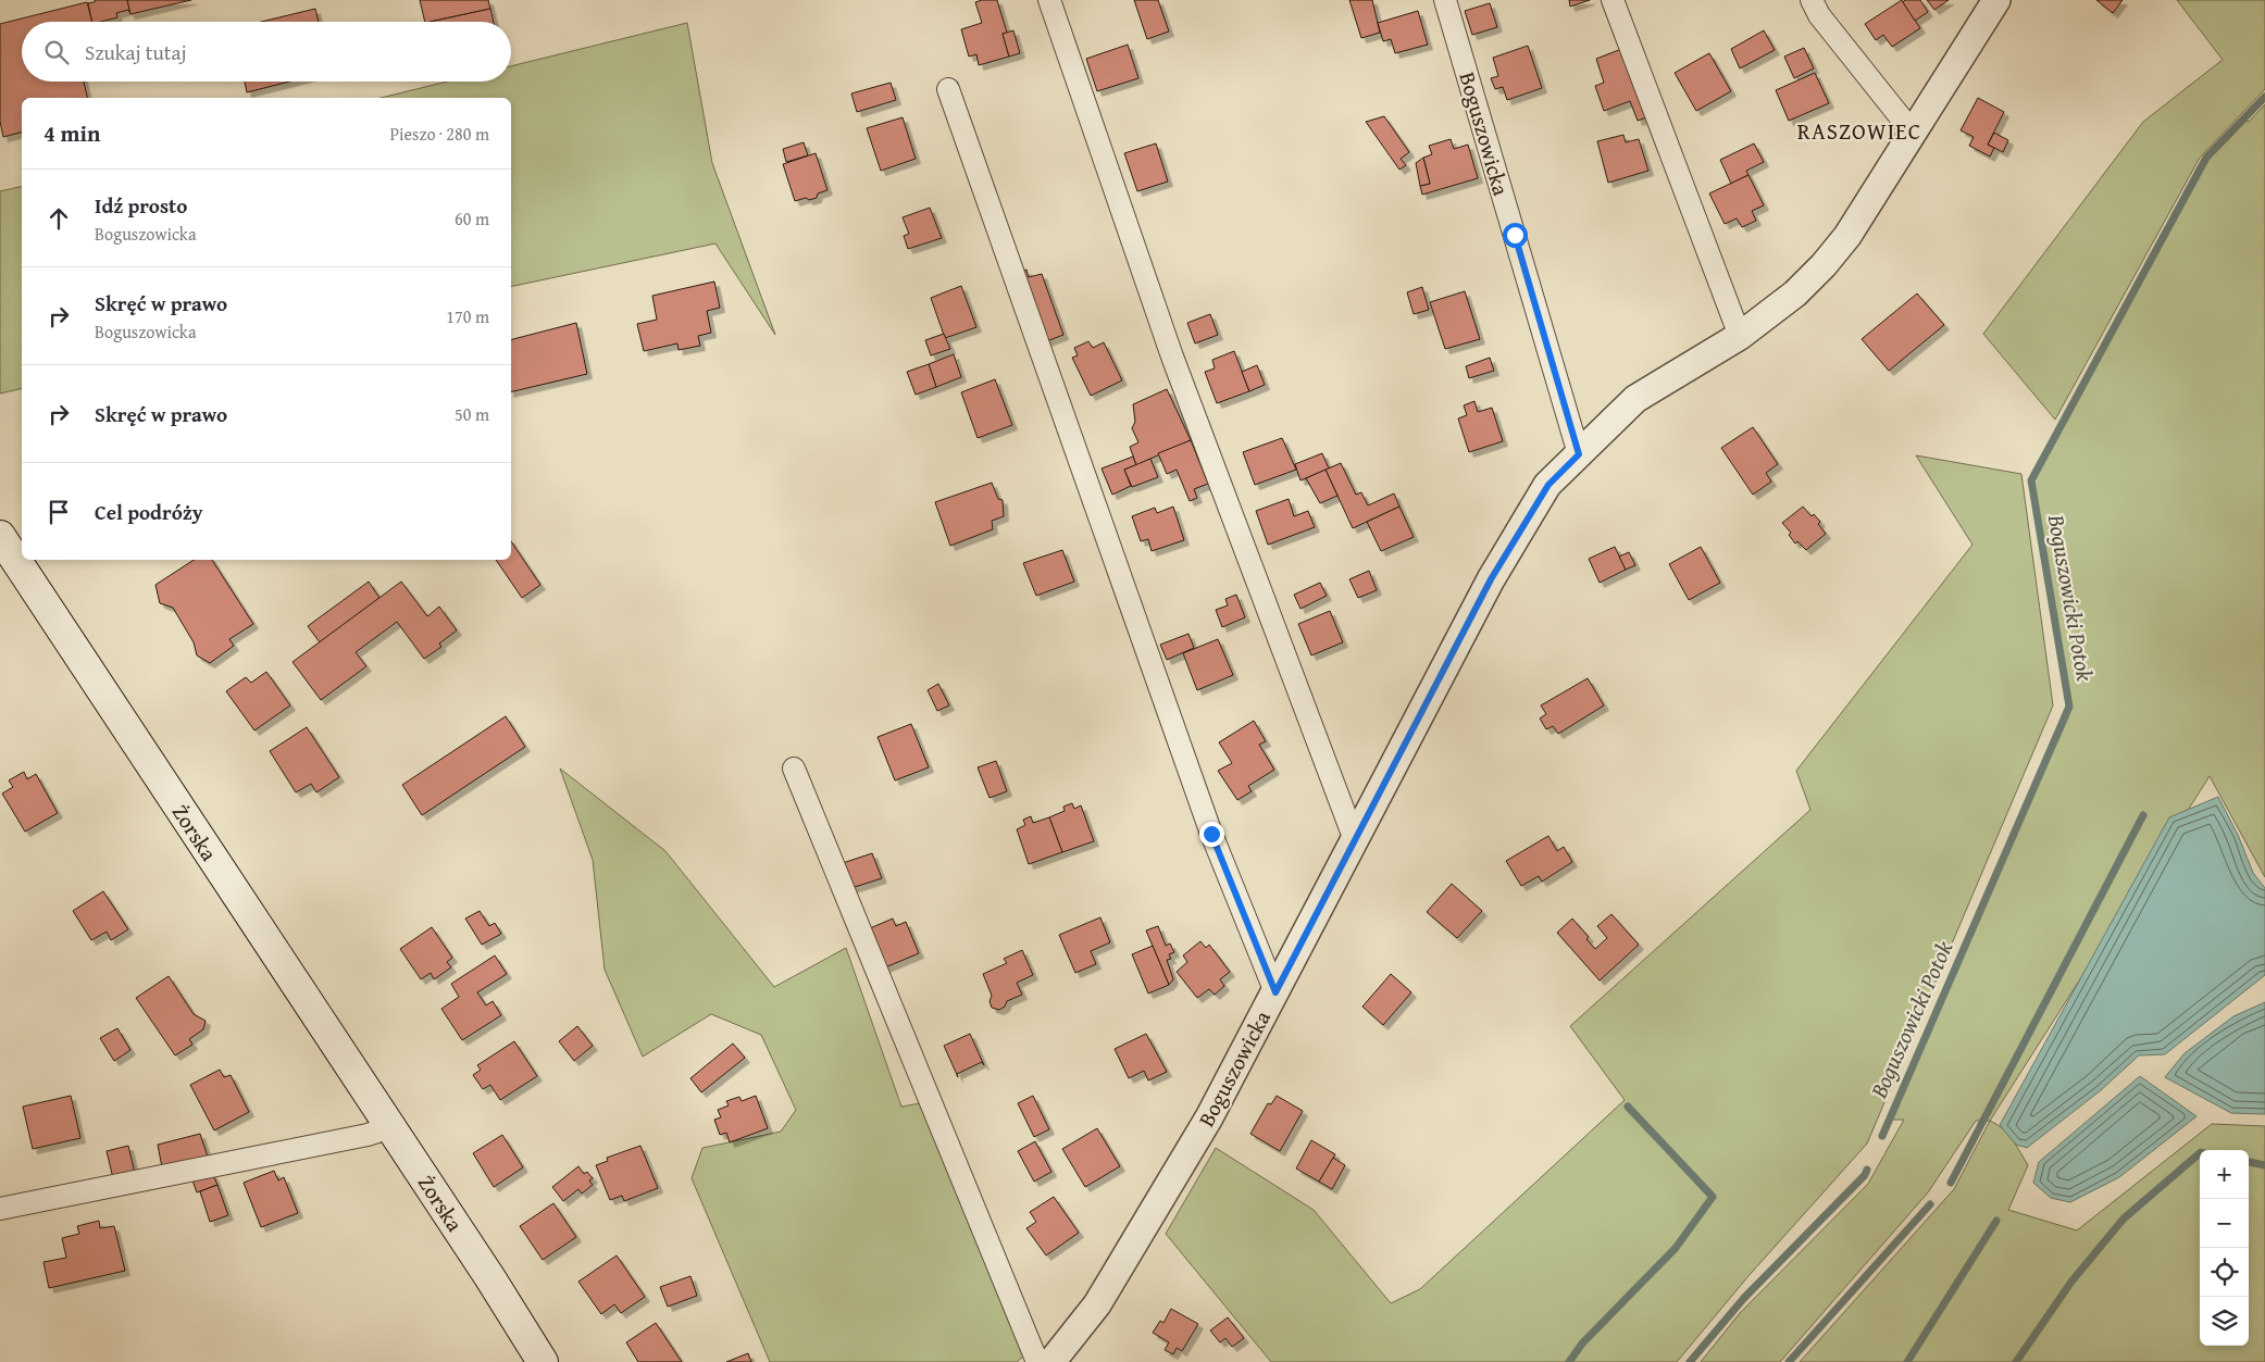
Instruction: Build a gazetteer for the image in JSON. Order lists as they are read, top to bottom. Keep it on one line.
{"streets":{"main road":["Żorska"],"street":["Boguszowicka"]},"districts":["RASZOWIEC"],"water":["Boguszowicki Potok"],"page":{"search":"Szukaj tutaj","heading":["4 min","Pieszo · 280 m"],"list":[["Idź prosto","Boguszowicka","60 m"],["Skręć w prawo","Boguszowicka","170 m"],["Skręć w prawo","50 m"],"Cel podróży"],"map_buttons":["+","−"]}}
